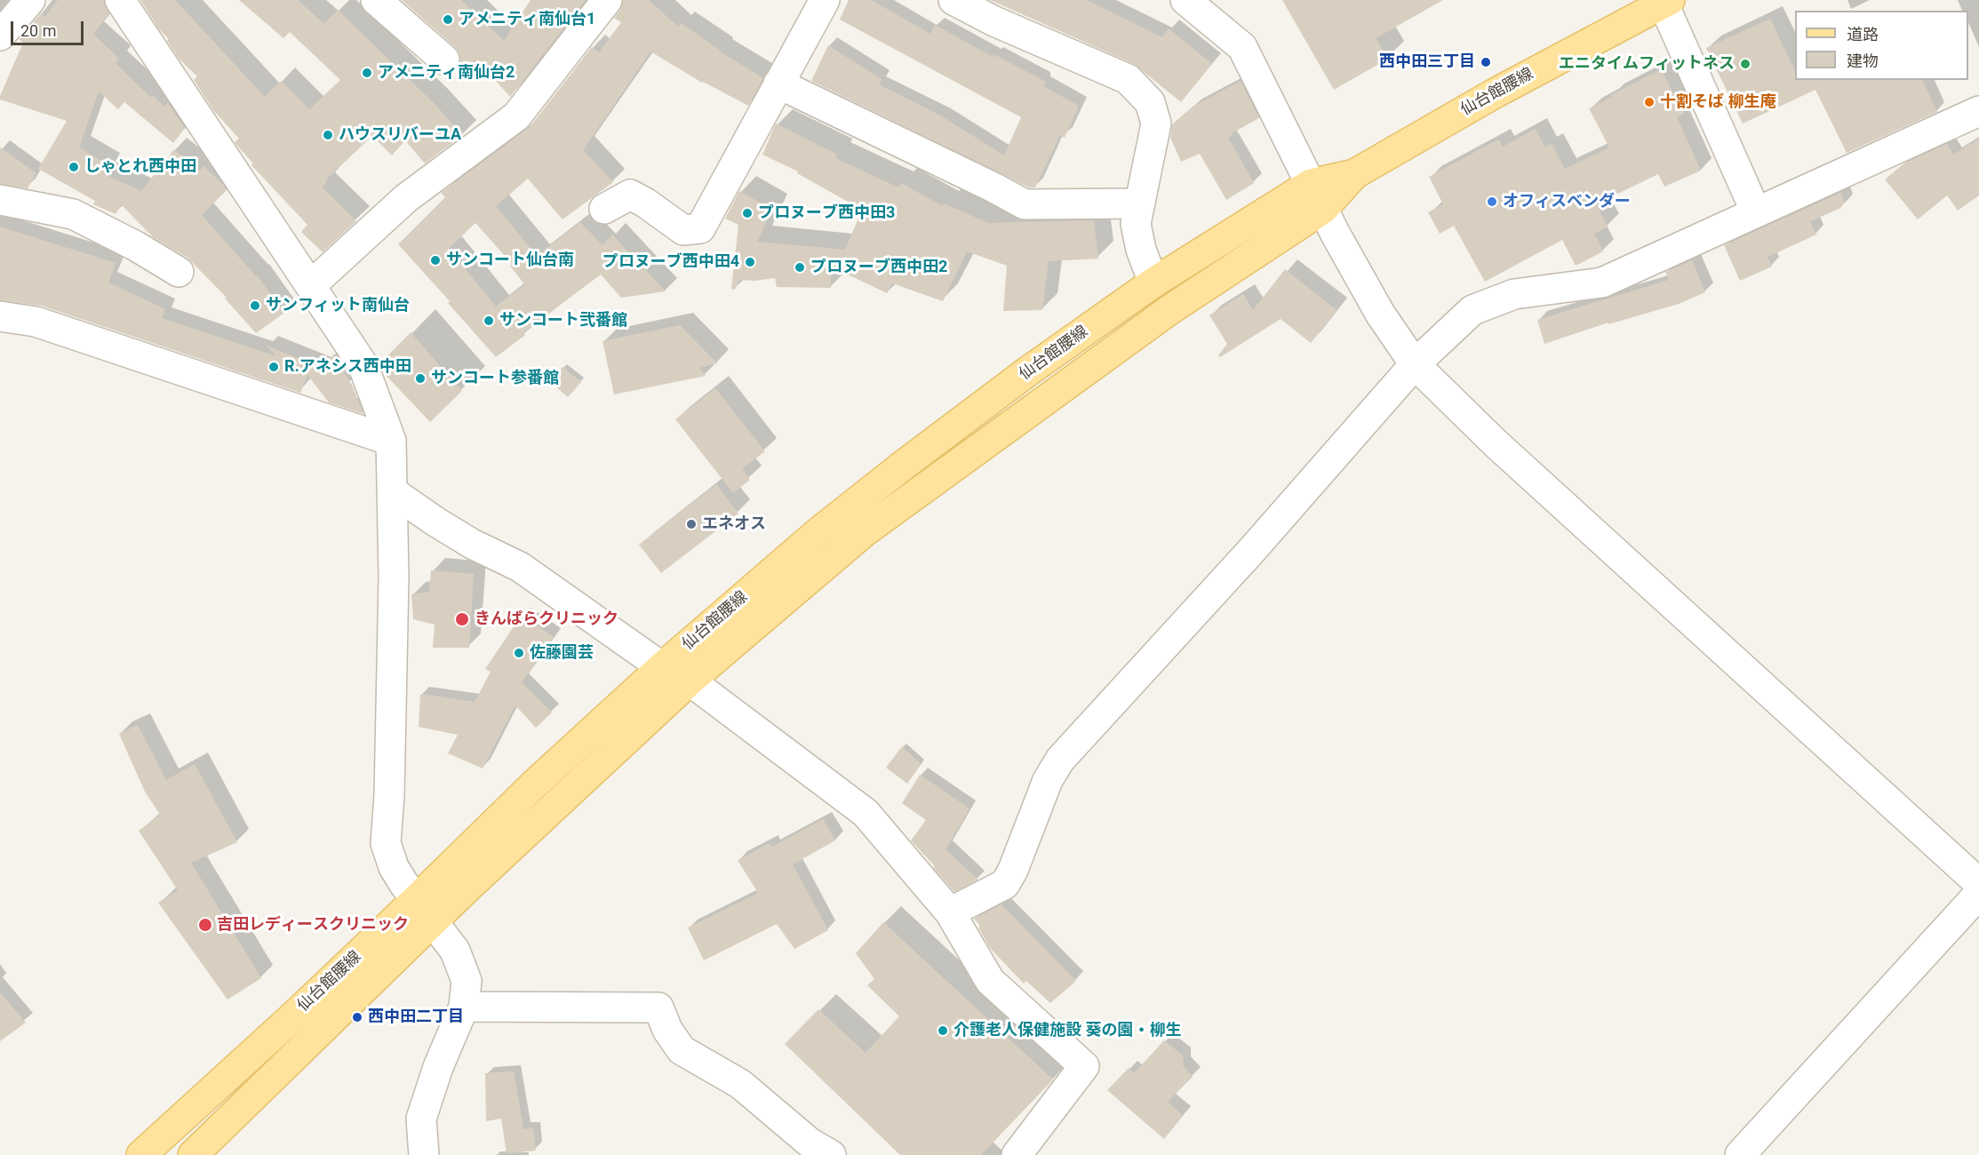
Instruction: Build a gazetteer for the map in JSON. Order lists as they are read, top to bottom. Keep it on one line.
{"streets":{"main road":["仙台館腰線"]},"places":["アメニティ南仙台1","西中田三丁目","エニタイムフィットネス","アメニティ南仙台2","十割そば 柳生庵","ハウスリバーユA","しゃとれ西中田","オフィスベンダー","プロヌーブ西中田3","サンコート仙台南","プロヌーブ西中田4","プロヌーブ西中田2","サンフィット南仙台","サンコート弐番館","R.アネシス西中田","サンコート参番館","エネオス","きんぱらクリニック","佐藤園芸","吉田レディースクリニック","西中田二丁目","介護老人保健施設 葵の園・柳生"],"legend":["道路","建物"],"scale_bar":"20 m"}
